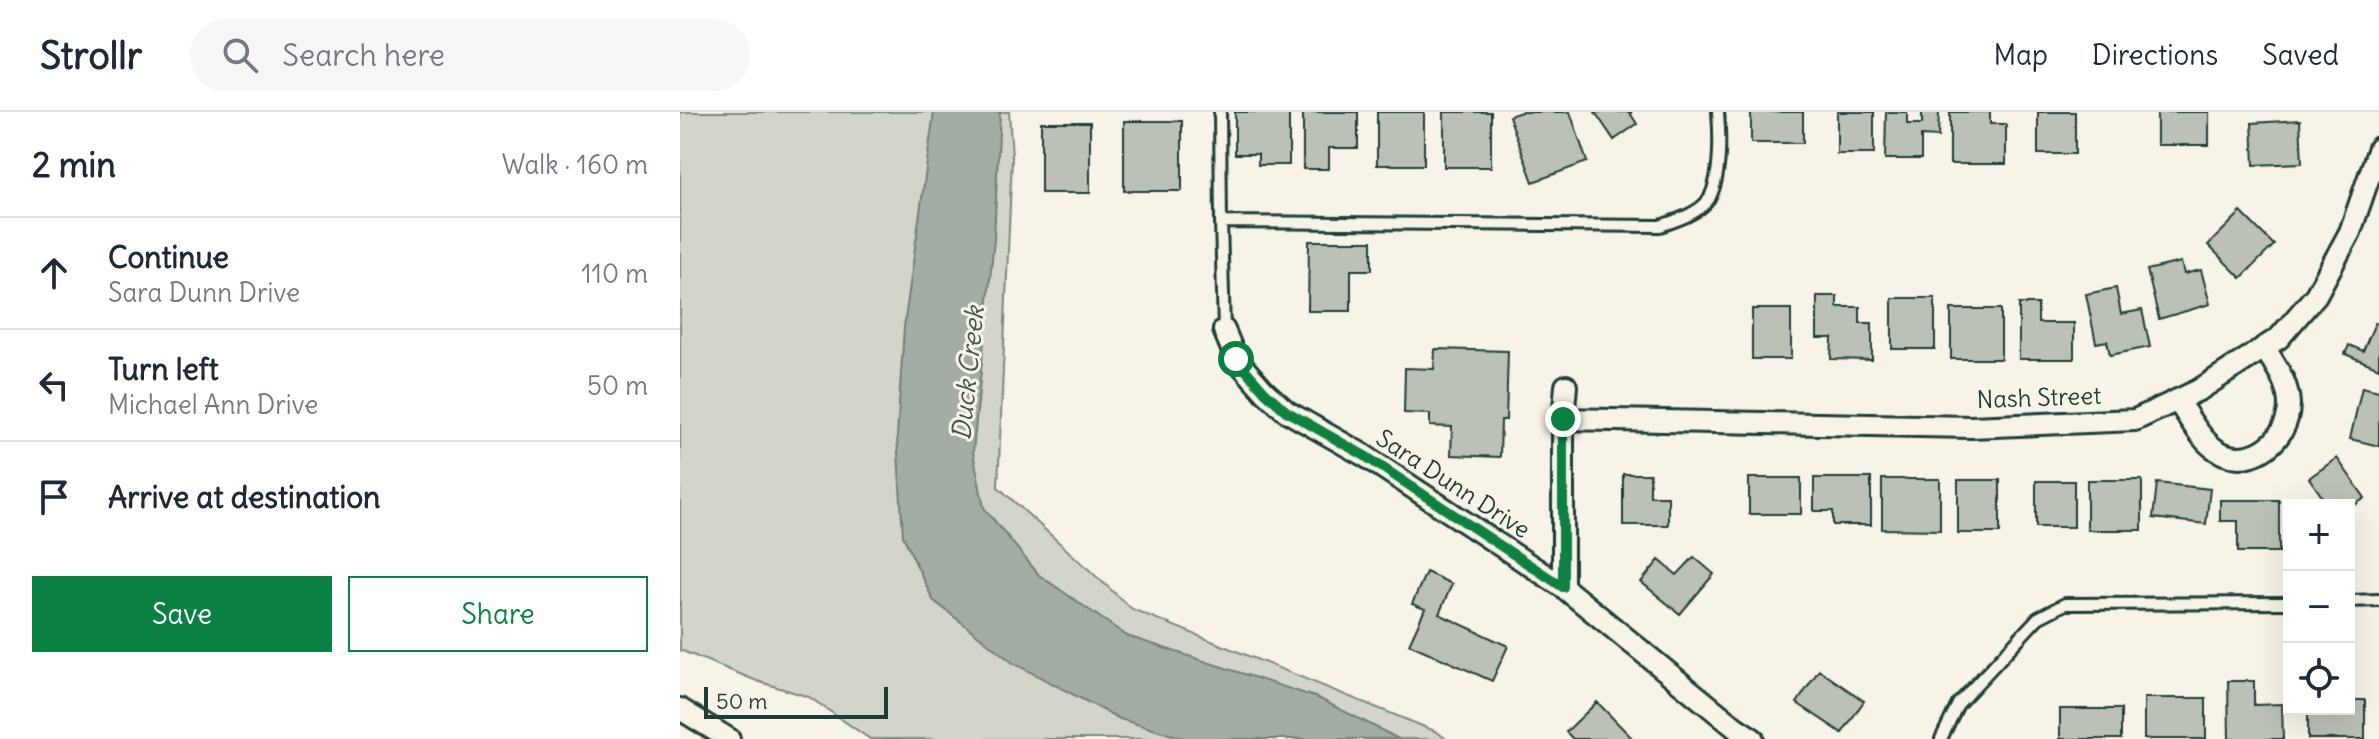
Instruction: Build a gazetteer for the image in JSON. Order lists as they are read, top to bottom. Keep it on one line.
{"streets":{"street":["Nash Street","Sara Dunn Drive"]},"water":["Duck Creek"],"scale_bar":"50 m","page":{"header":"Strollr","search":"Search here","nav":["Map","Directions","Saved"],"heading":["2 min","Walk · 160 m"],"list":[["Continue","Sara Dunn Drive","110 m"],["Turn left","Michael Ann Drive","50 m"],"Arrive at destination"],"map_buttons":["+","−"],"buttons":["Save","Share"],"scale":"50 m"}}
